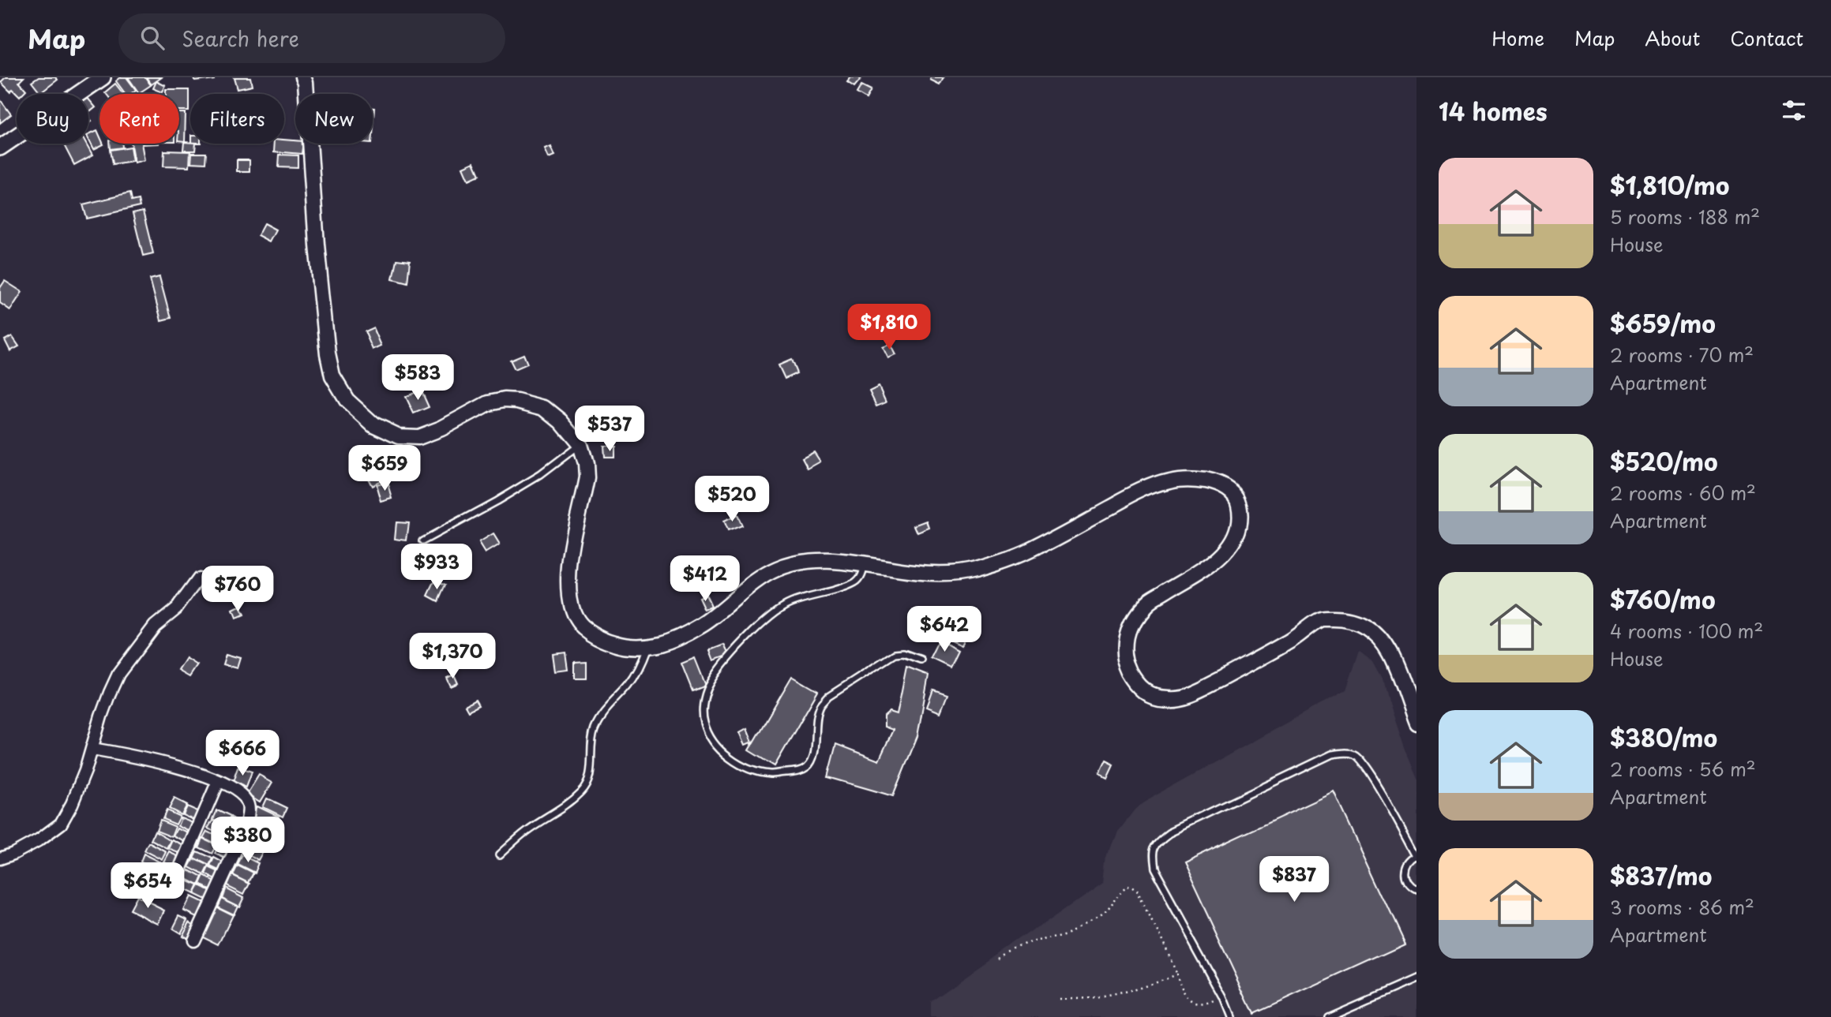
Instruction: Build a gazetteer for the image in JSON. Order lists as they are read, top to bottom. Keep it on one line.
{"page":{"header":"Map","search":"Search here","nav":["Home","Map","About","Contact"],"heading":"14 homes","chip":["Buy","Rent","Filters","New"],"list":[{"name":"$1,810/mo","note":"5 rooms · 188 m² · House"},{"name":"$659/mo","note":"2 rooms · 70 m² · Apartment"},{"name":"$520/mo","note":"2 rooms · 60 m² · Apartment"},{"name":"$760/mo","note":"4 rooms · 100 m² · House"},{"name":"$380/mo","note":"2 rooms · 56 m² · Apartment"},{"name":"$837/mo","note":"3 rooms · 86 m² · Apartment"}],"price":["$1,810","$583","$537","$659","$520","$933","$412","$760","$642","$1,370","$666","$380","$837","$654"]}}
